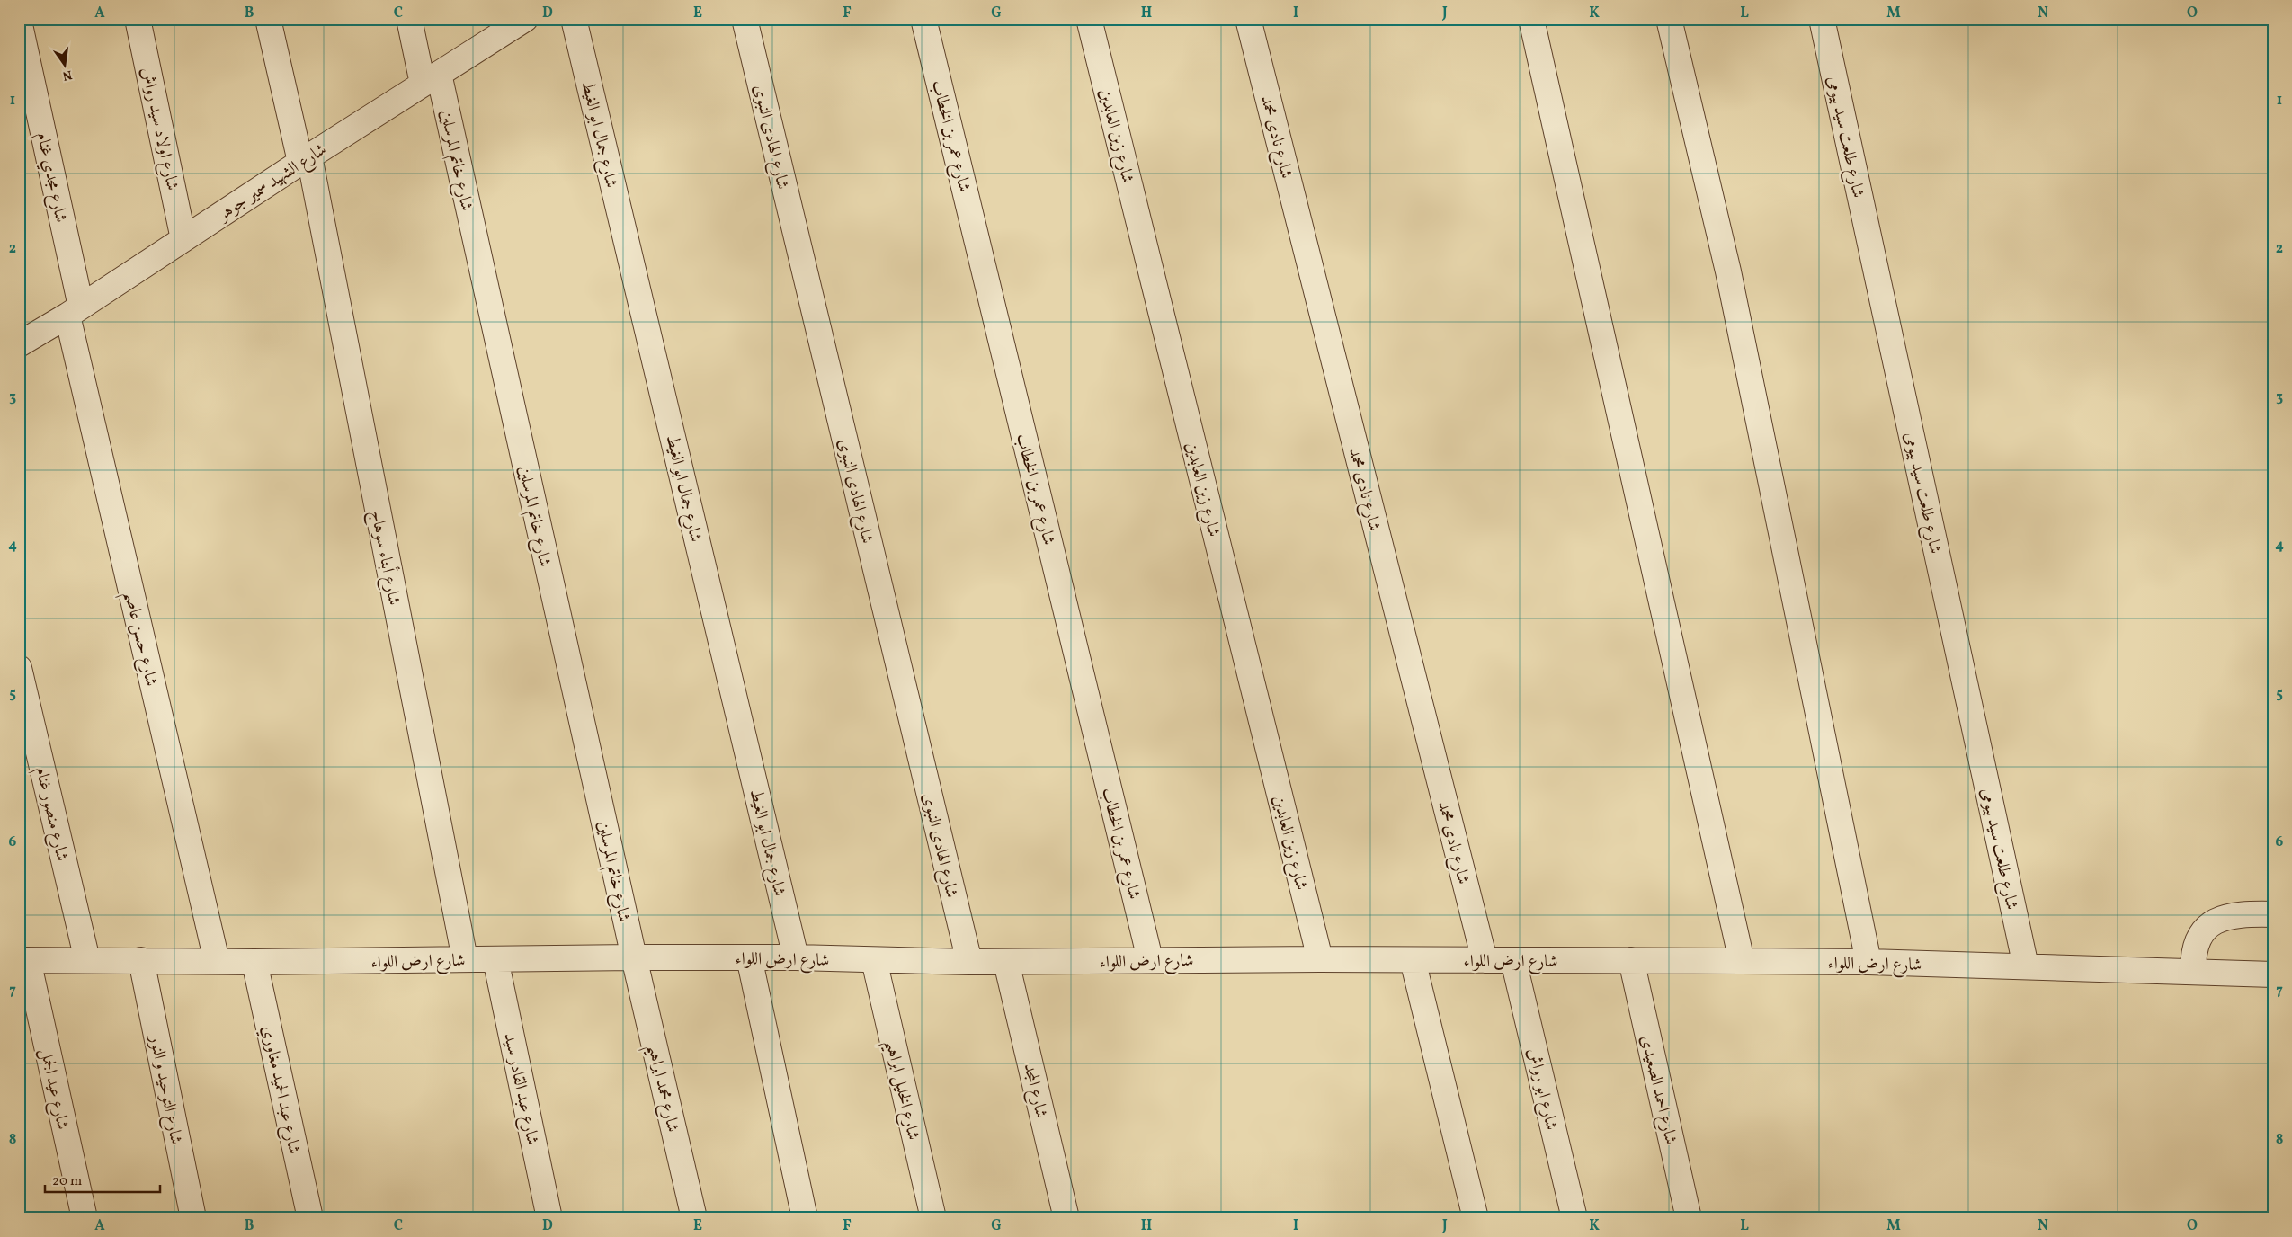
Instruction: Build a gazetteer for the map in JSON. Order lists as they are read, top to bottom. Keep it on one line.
{"streets":{"street":["شارع اولاد سيد رواش","شارع جمال ابو الغيط","شارع عمر بن الخطاب","شارع زين العابدين","شارع الهادى النبوى","شارع نادى محمد","شارع طلعت سيد بيومى","شارع خاتم المرسلين","شارع مجدي غنام","شارع الشهيد سمير جوهر","شارع أبناء سوهاج","شارع حسن عاصم","شارع منصور غنام","شارع ارض اللواء","شارع محمد ابراهيم","شارع عيد الجمل","شارع عبد القادر سيد","شارع ابو رواش","شارع التوحيد و النور","شارع عبد الحميد مغاوري","شارع الخليل ابراهيم","شارع احمد الصعيدى","شارع المجد"]},"crossings":[["شارع اولاد سيد رواش","شارع الشهيد سمير جوهر"],["شارع جمال ابو الغيط","شارع ارض اللواء"],["شارع عمر بن الخطاب","شارع ارض اللواء"],["شارع زين العابدين","شارع ارض اللواء"],["شارع الهادى النبوى","شارع ارض اللواء"],["شارع نادى محمد","شارع ارض اللواء"],["شارع طلعت سيد بيومى","شارع ارض اللواء"],["شارع خاتم المرسلين","شارع الشهيد سمير جوهر"],["شارع خاتم المرسلين","شارع ارض اللواء"],["شارع خاتم المرسلين","شارع محمد ابراهيم"],["شارع مجدي غنام","شارع الشهيد سمير جوهر"],["شارع مجدي غنام","شارع حسن عاصم"],["شارع الشهيد سمير جوهر","شارع أبناء سوهاج"],["شارع الشهيد سمير جوهر","شارع حسن عاصم"],["شارع أبناء سوهاج","شارع ارض اللواء"],["شارع حسن عاصم","شارع ارض اللواء"],["شارع منصور غنام","شارع ارض اللواء"],["شارع ارض اللواء","شارع محمد ابراهيم"],["شارع ارض اللواء","شارع عيد الجمل"],["شارع ارض اللواء","شارع عبد القادر سيد"],["شارع ارض اللواء","شارع ابو رواش"],["شارع ارض اللواء","شارع التوحيد و النور"],["شارع ارض اللواء","شارع عبد الحميد مغاوري"],["شارع ارض اللواء","شارع الخليل ابراهيم"],["شارع ارض اللواء","شارع احمد الصعيدى"],["شارع ارض اللواء","شارع المجد"]],"scale_bar":"20 m","north":"bottom","grid":{"columns":["A","B","C","D","E","F","G","H","I","J","K","L","M","N","O"],"rows":["1","2","3","4","5","6","7","8"]}}
